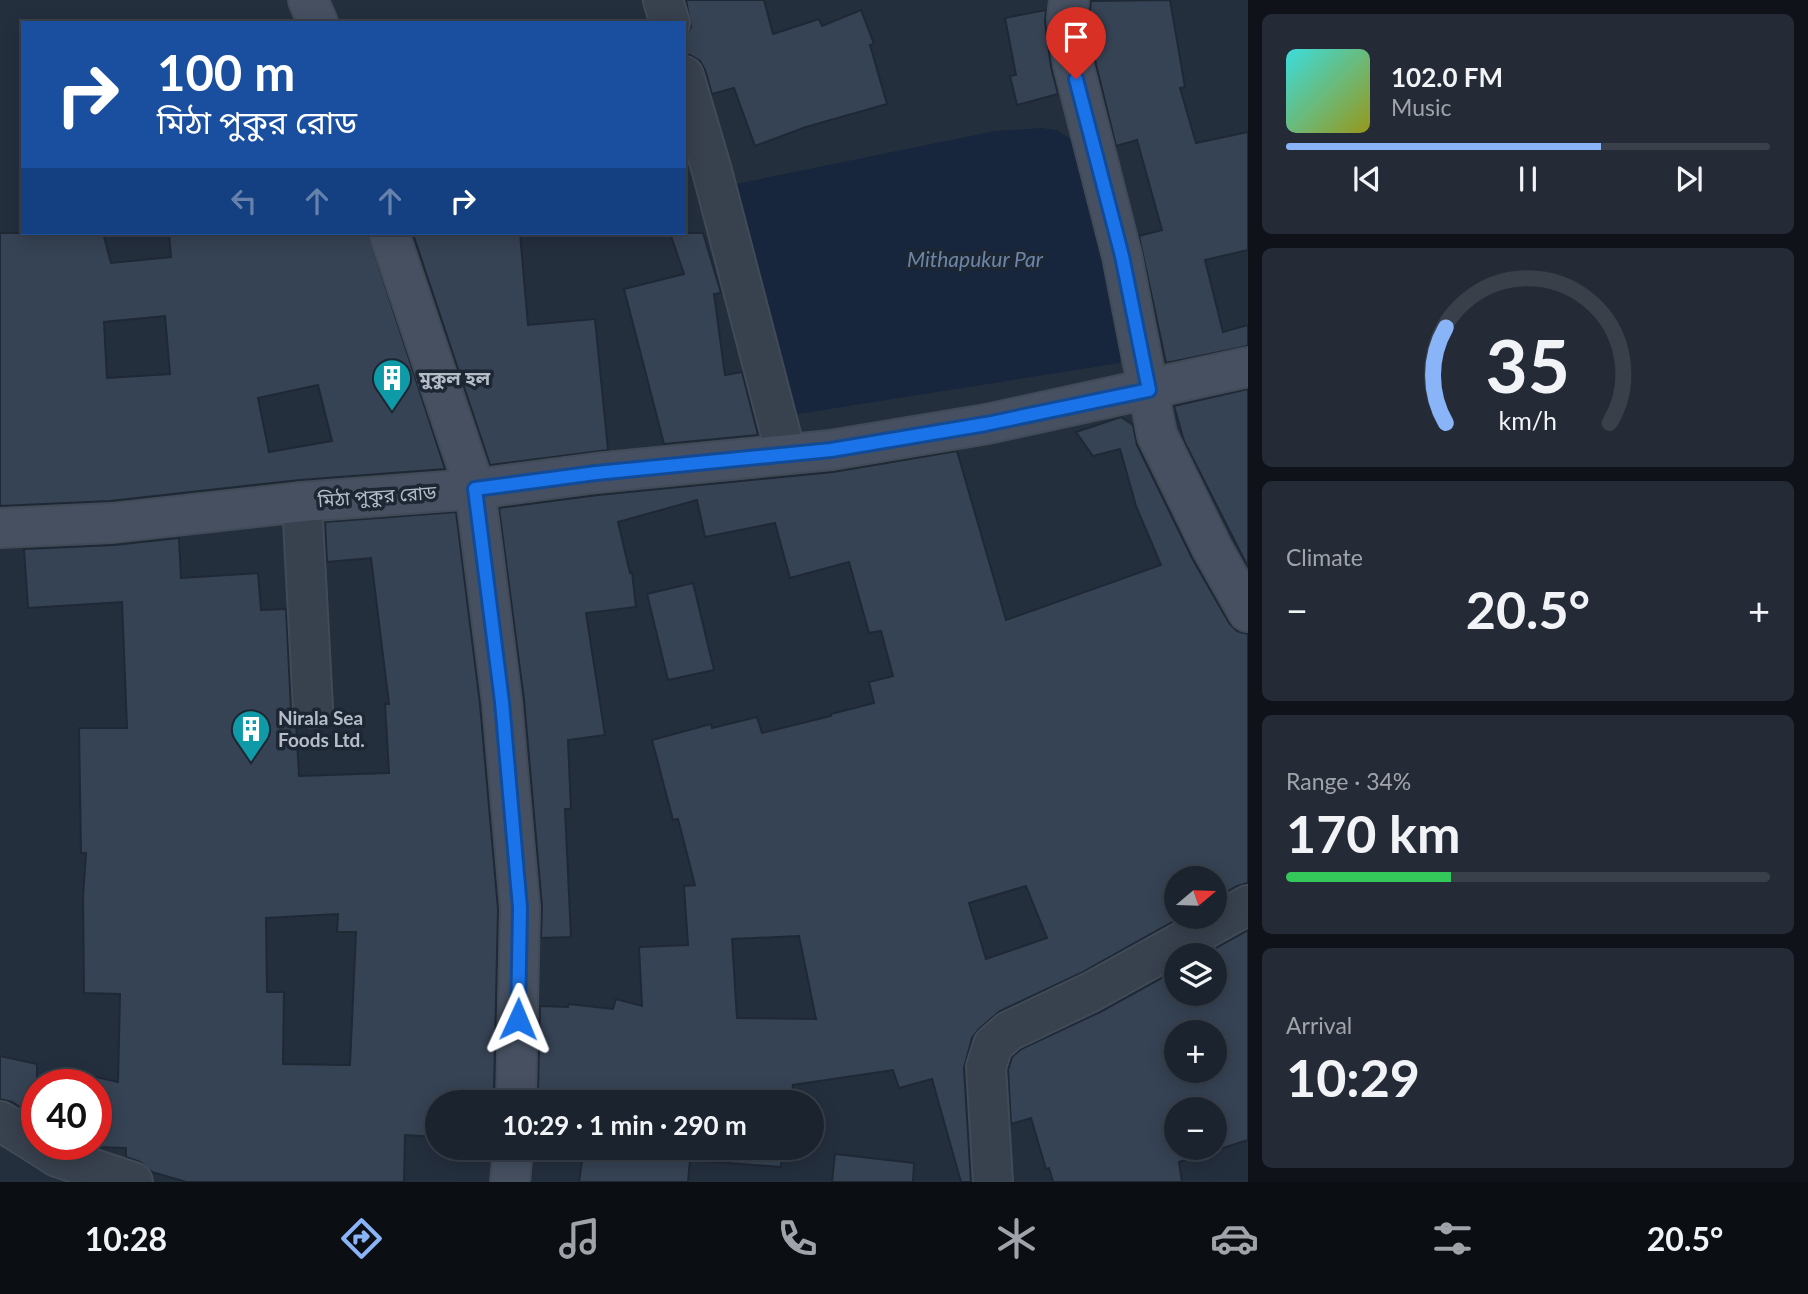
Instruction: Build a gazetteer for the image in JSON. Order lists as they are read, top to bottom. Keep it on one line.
{"streets":{"street":["মিঠা পুকুর রোড"]},"water":["Mithapukur Par"],"places":{"building":["মুকুল হল","Nirala Sea Foods Ltd."]},"north":"right","page":{"turn":["100 m","মিঠা পুকুর রোড"],"song":["102.0 FM","Music"],"tile":["Climate",["Range · 34%","170 km"],["Arrival","10:29"]],"heat":["−","20.5°","+"],"map_buttons":["+","−"],"limit":"40","trip":"10:29 · 1 min · 290 m","tabs":["10:28","20.5°"],"gauge":["35","km/h"]}}
